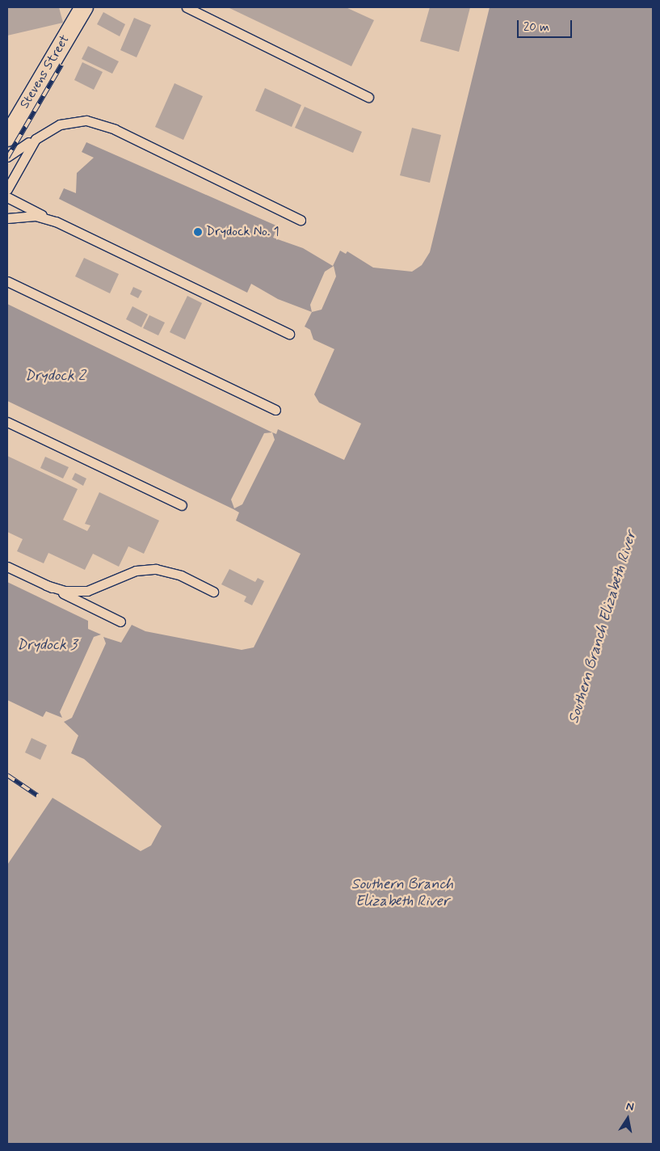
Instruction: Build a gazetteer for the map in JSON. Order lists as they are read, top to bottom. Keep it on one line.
{"streets":{"street":["Stevens Street"]},"water":["Drydock 2","Southern Branch Elizabeth River","Drydock 3"],"places":["Drydock No. 1"],"scale_bar":"20 m","north":"top"}
